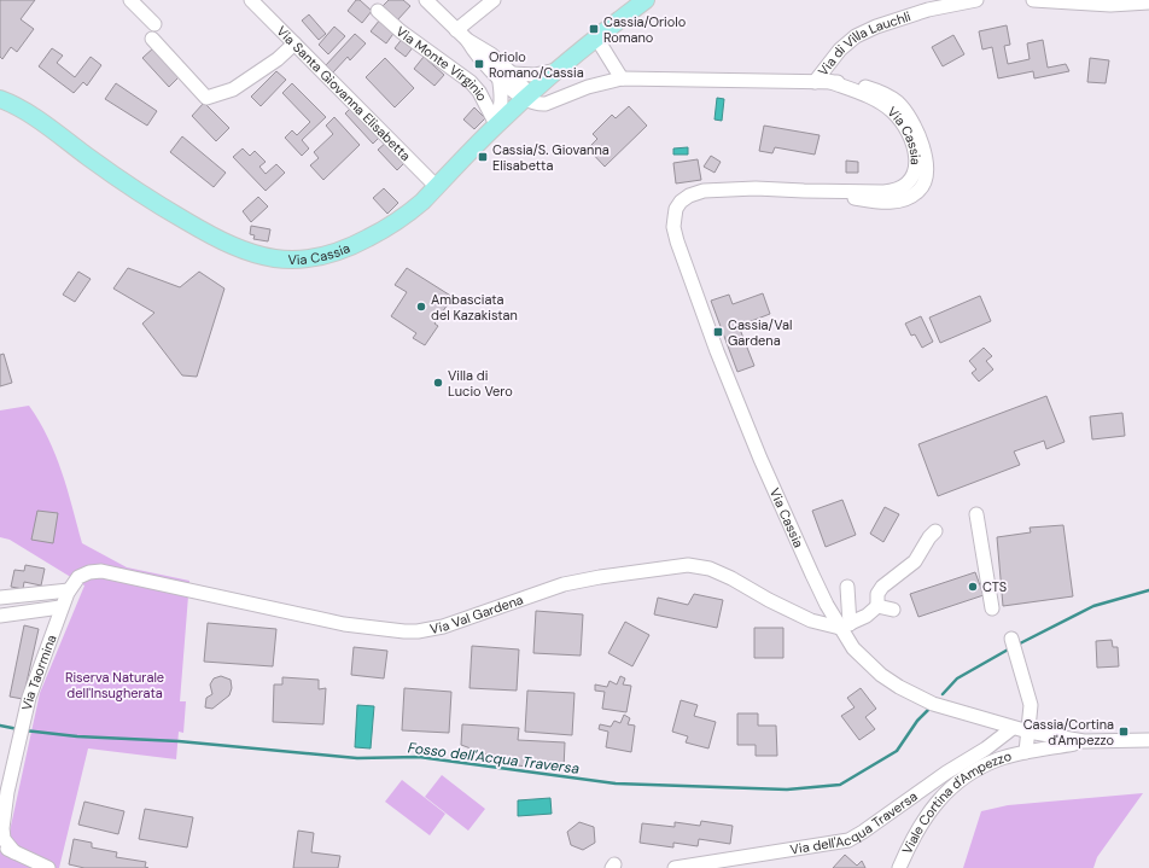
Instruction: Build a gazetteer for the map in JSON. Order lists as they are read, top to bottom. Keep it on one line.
{"streets":{"main road":["Via Cassia"],"street":["Via di Villa Lauchli","Via Monte Virginio","Via Santa Giovanna Elisabetta","Via Val Gardena","Via Taormina","Viale Cortina d'Ampezzo","Via dell'Acqua Traversa"]},"crossings":[["Via di Villa Lauchli","Via Cassia"],["Via Monte Virginio","Via Cassia"],["Via Santa Giovanna Elisabetta","Via Cassia"],["Via Cassia","Via Val Gardena"],["Via Cassia","Viale Cortina d'Ampezzo"],["Via Cassia","Via dell'Acqua Traversa"],["Via Val Gardena","Via Taormina"]],"water":["Fosso dell'Acqua Traversa"],"parks":["Riserva Naturale dell'Insugherata"],"places":{"transit":["Cassia/Oriolo Romano","Oriolo Romano/Cassia","Cassia/S. Giovanna Elisabetta","Cassia/Val Gardena","Cassia/Cortina d'Ampezzo"],"other":["Ambasciata del Kazakistan","Villa di Lucio Vero","CTS"]}}
